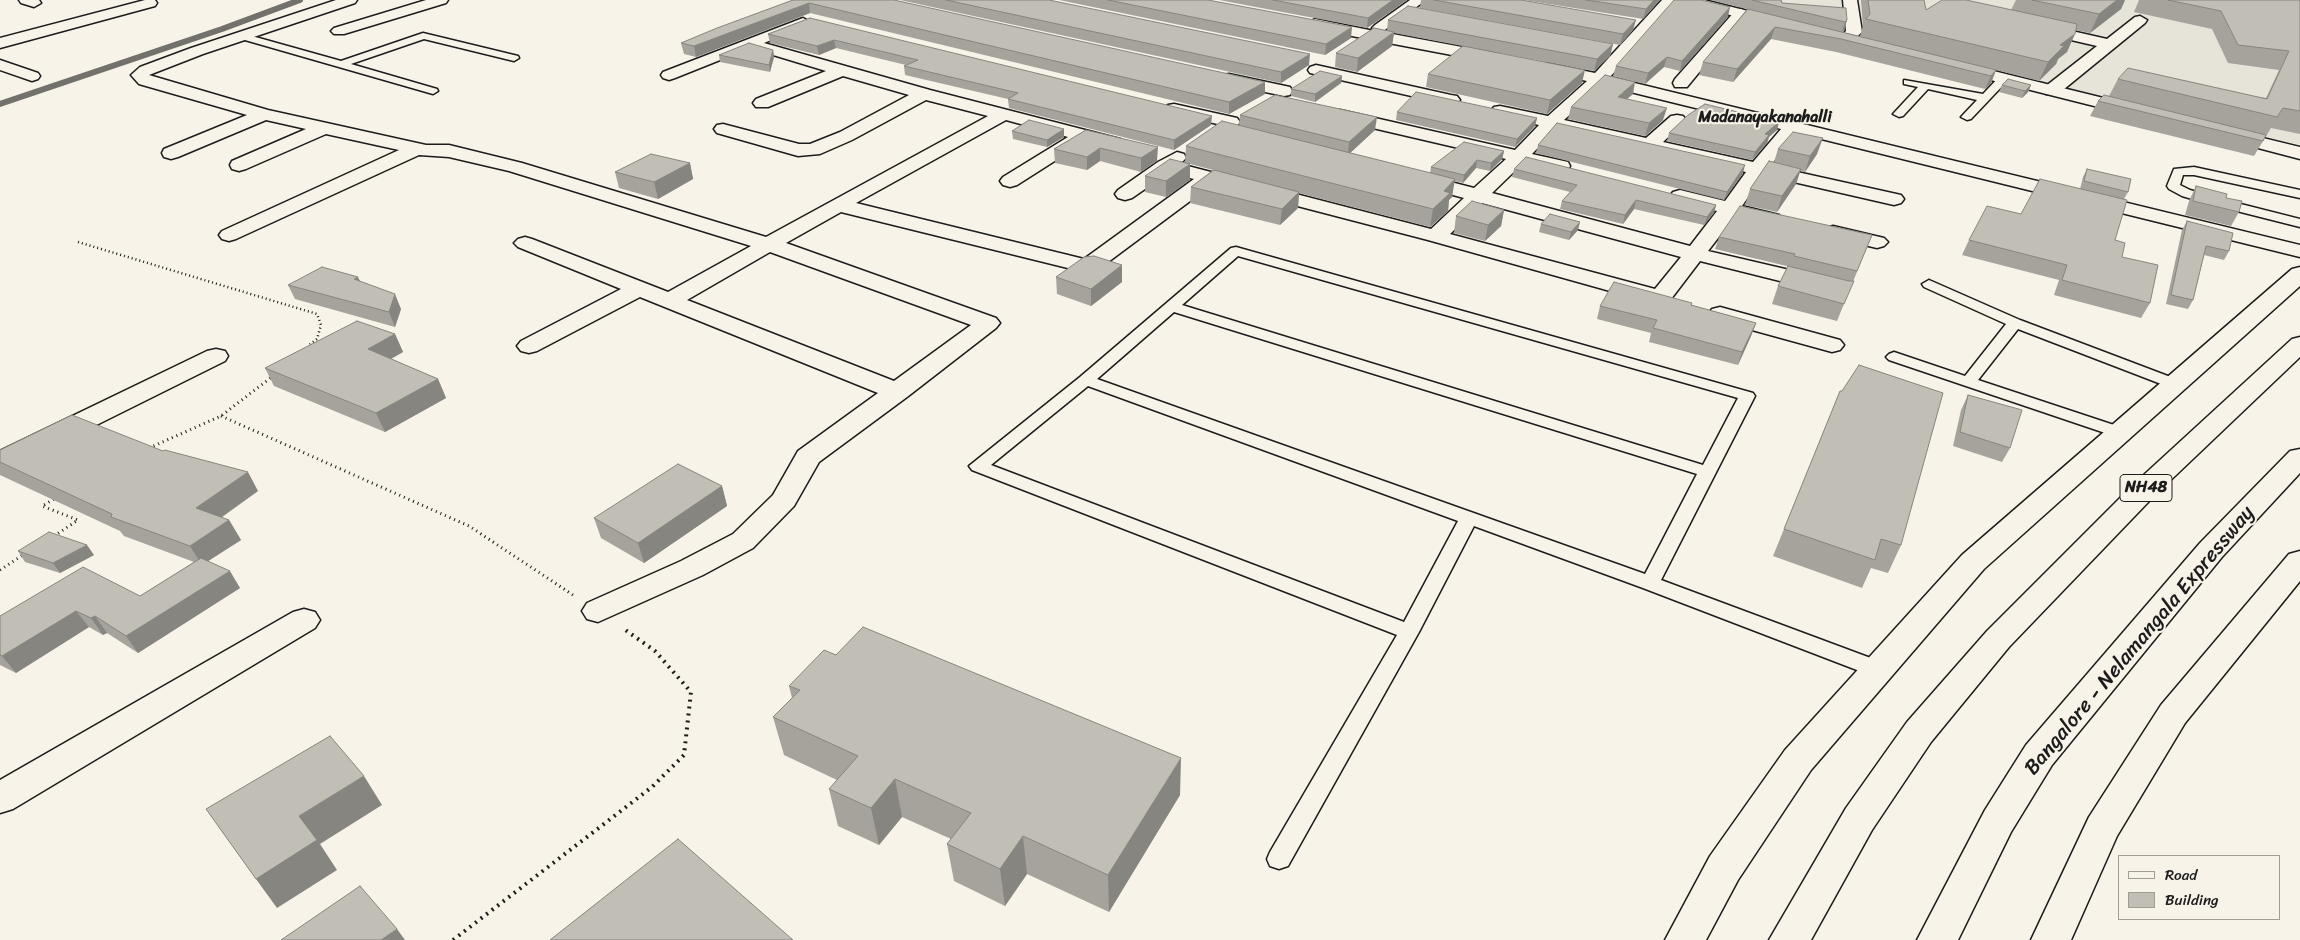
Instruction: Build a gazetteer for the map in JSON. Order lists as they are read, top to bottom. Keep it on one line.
{"streets":{"main road":["NH48","Bangalore - Nelamangala Expressway"]},"districts":["Madanayakanahalli"],"legend":["Road","Building"]}
